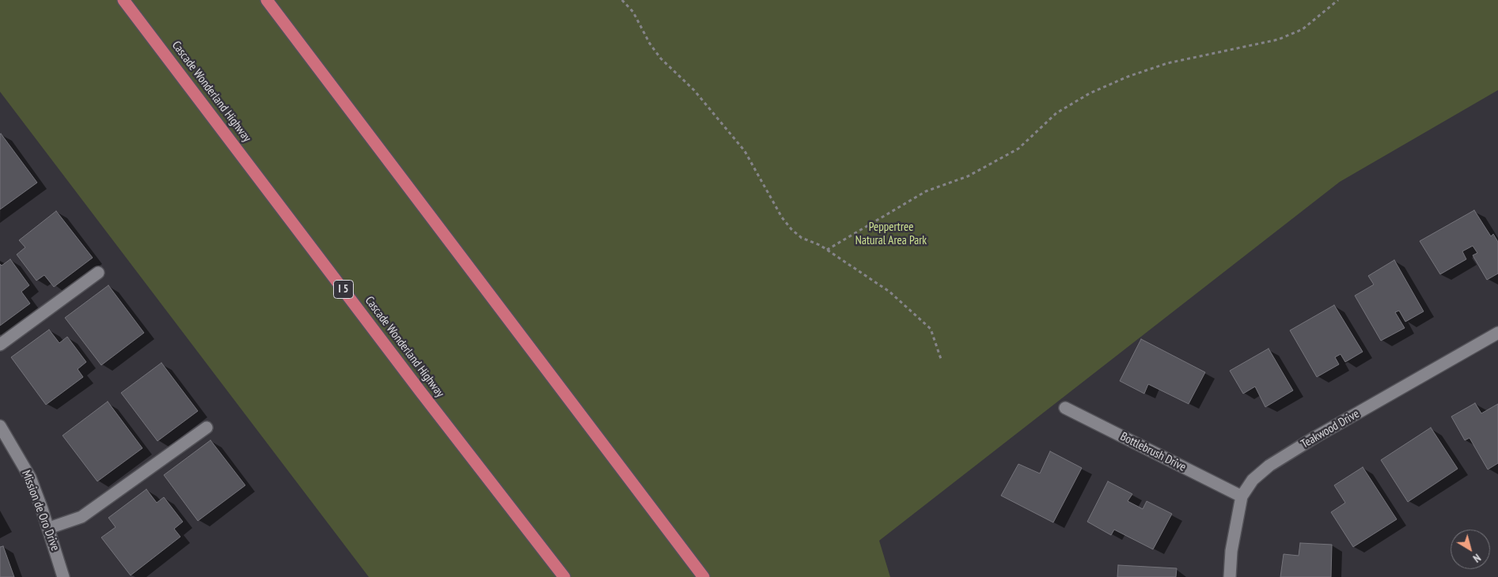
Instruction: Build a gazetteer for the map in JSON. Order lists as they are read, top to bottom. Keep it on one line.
{"streets":{"highway":["Cascade Wonderland Highway","I 5"],"street":["Teakwood Drive","Bottlebrush Drive","Mission de Oro Drive"]},"crossings":[["Teakwood Drive","Bottlebrush Drive"]],"parks":["Peppertree Natural Area Park"],"north":"bottom right"}
